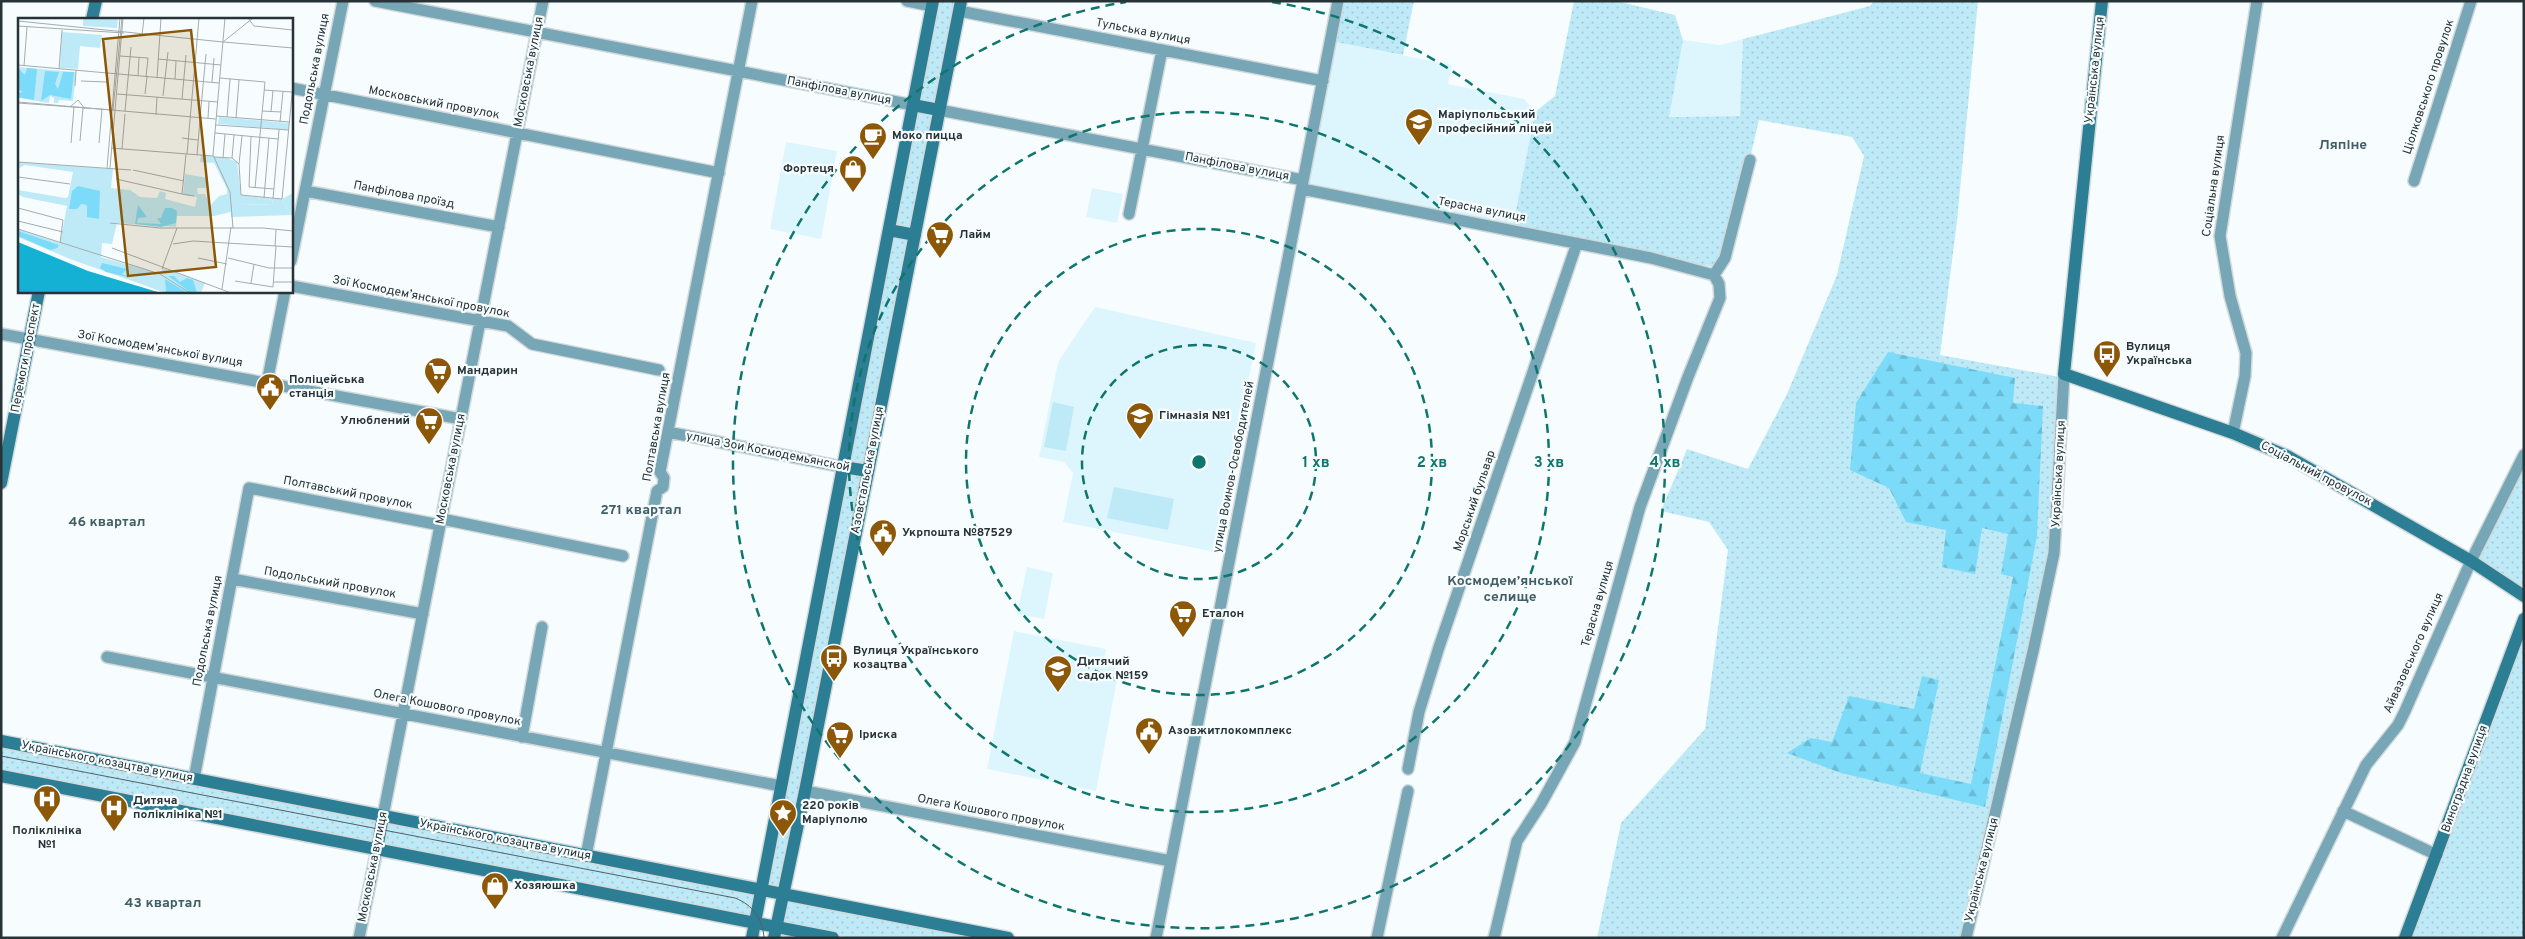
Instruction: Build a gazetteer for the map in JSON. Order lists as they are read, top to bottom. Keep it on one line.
{"streets":{"street":["Тульська вулиця","Подольська вулиця","Українська вулиця","Московська вулиця","Ціолковського провулок","Панфілова вулиця","Московський провулок","Соціальна вулиця","Панфілова проїзд","Терасна вулиця","Зої Космодем’янської провулок","Зої Космодем’янської вулиця","Перемоги проспект","Полтавська вулиця","улица Зои Космодемьянской","улица Воинов-Освободителей","Азовстальська вулиця","Соціальний провулок","Полтавський провулок","Морський бульвар","Подольський провулок","Айвазовського вулиця","Олега Кошового провулок","Українського козацтва вулиця","Виноградна вулиця"]},"crossings":[["Тульська вулиця","улица Воинов-Освободителей"],["Тульська вулиця","Азовстальська вулиця"],["Подольська вулиця","Московський провулок"],["Подольська вулиця","Панфілова проїзд"],["Подольська вулиця","Полтавський провулок"],["Подольська вулиця","Подольський провулок"],["Подольська вулиця","Олега Кошового провулок"],["Подольська вулиця","Українського козацтва вулиця"],["Українська вулиця","Соціальний провулок"],["Московська вулиця","Панфілова вулиця"],["Московська вулиця","Московський провулок"],["Московська вулиця","Панфілова проїзд"],["Московська вулиця","Зої Космодем’янської провулок"],["Московська вулиця","Зої Космодем’янської вулиця"],["Московська вулиця","Полтавський провулок"],["Московська вулиця","Подольський провулок"],["Московська вулиця","Олега Кошового провулок"],["Московська вулиця","Українського козацтва вулиця"],["Панфілова вулиця","Терасна вулиця"],["Панфілова вулиця","Полтавська вулиця"],["Панфілова вулиця","улица Воинов-Освободителей"],["Панфілова вулиця","Азовстальська вулиця"],["Московський провулок","Полтавська вулиця"],["Соціальна вулиця","Соціальний провулок"],["Терасна вулиця","улица Воинов-Освободителей"],["Терасна вулиця","Морський бульвар"],["Зої Космодем’янської вулиця","Перемоги проспект"],["Полтавська вулиця","улица Зои Космодемьянской"],["Полтавська вулиця","Олега Кошового провулок"],["Полтавська вулиця","Українського козацтва вулиця"],["улица Зои Космодемьянской","Азовстальська вулиця"],["улица Воинов-Освободителей","Олега Кошового провулок"],["Азовстальська вулиця","Олега Кошового провулок"],["Азовстальська вулиця","Українського козацтва вулиця"],["Соціальний провулок","Айвазовського вулиця"]],"districts":["Ляпіне","271 квартал","46 квартал","Космодем’янської селище","43 квартал"],"places":{"school or university":["Маріупольський професійний ліцей","Гімназія №1","Дитячий садок №159"],"cafe":["Моко пицца"],"shop":["Фортеця","Хозяюшка"],"supermarket":["Лайм","Мандарин","Улюблений","Еталон","Іриска"],"bus stop":["Вулиця Українська","Вулиця Українського козацтва"],"public building":["Поліцейська станція","Укрпошта №87529","Азовжитлокомплекс"],"hospital":["Поліклініка №1","Дитяча поліклініка №1"],"place":["220 років Маріуполю"]},"rings":["1 хв","2 хв","3 хв","4 хв"]}
